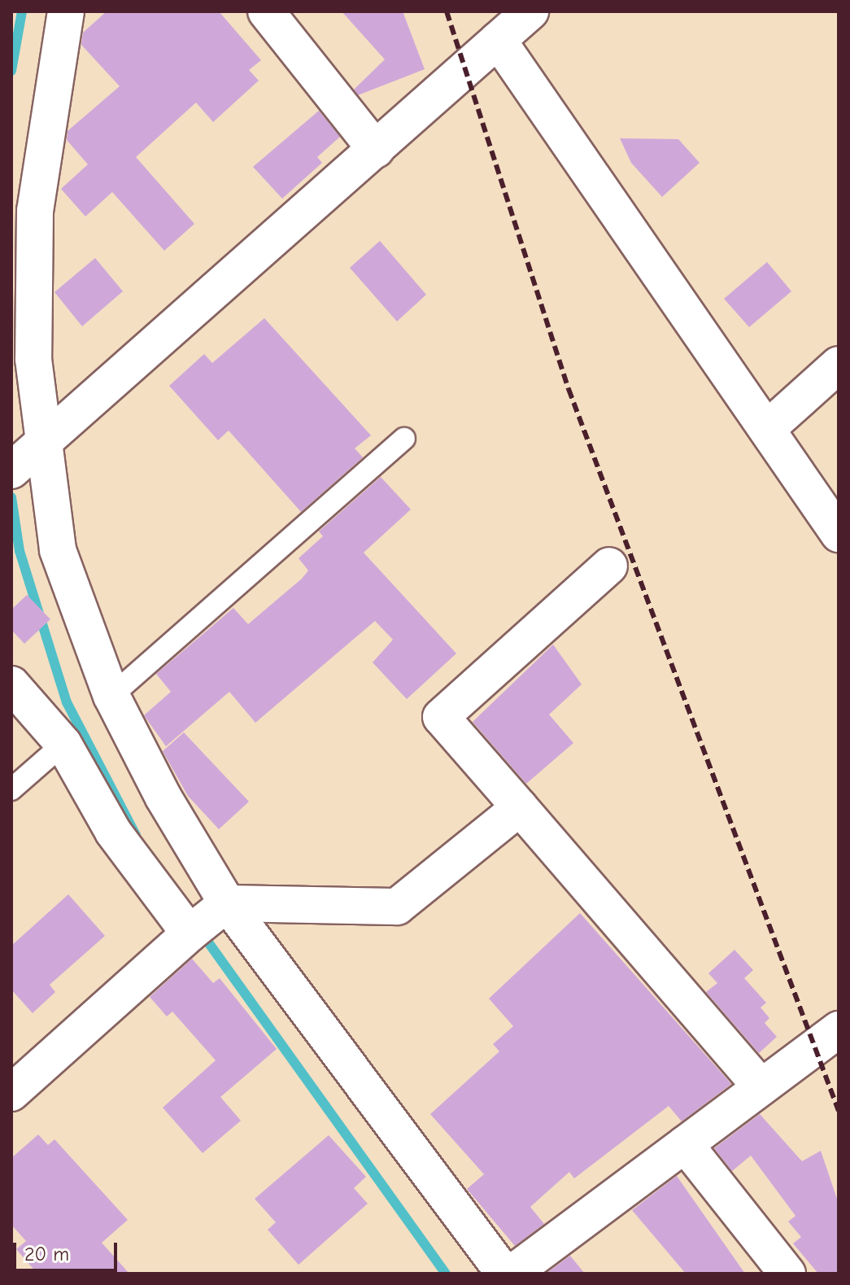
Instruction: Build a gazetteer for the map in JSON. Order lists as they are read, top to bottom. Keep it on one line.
{"scale_bar":"20 m"}
